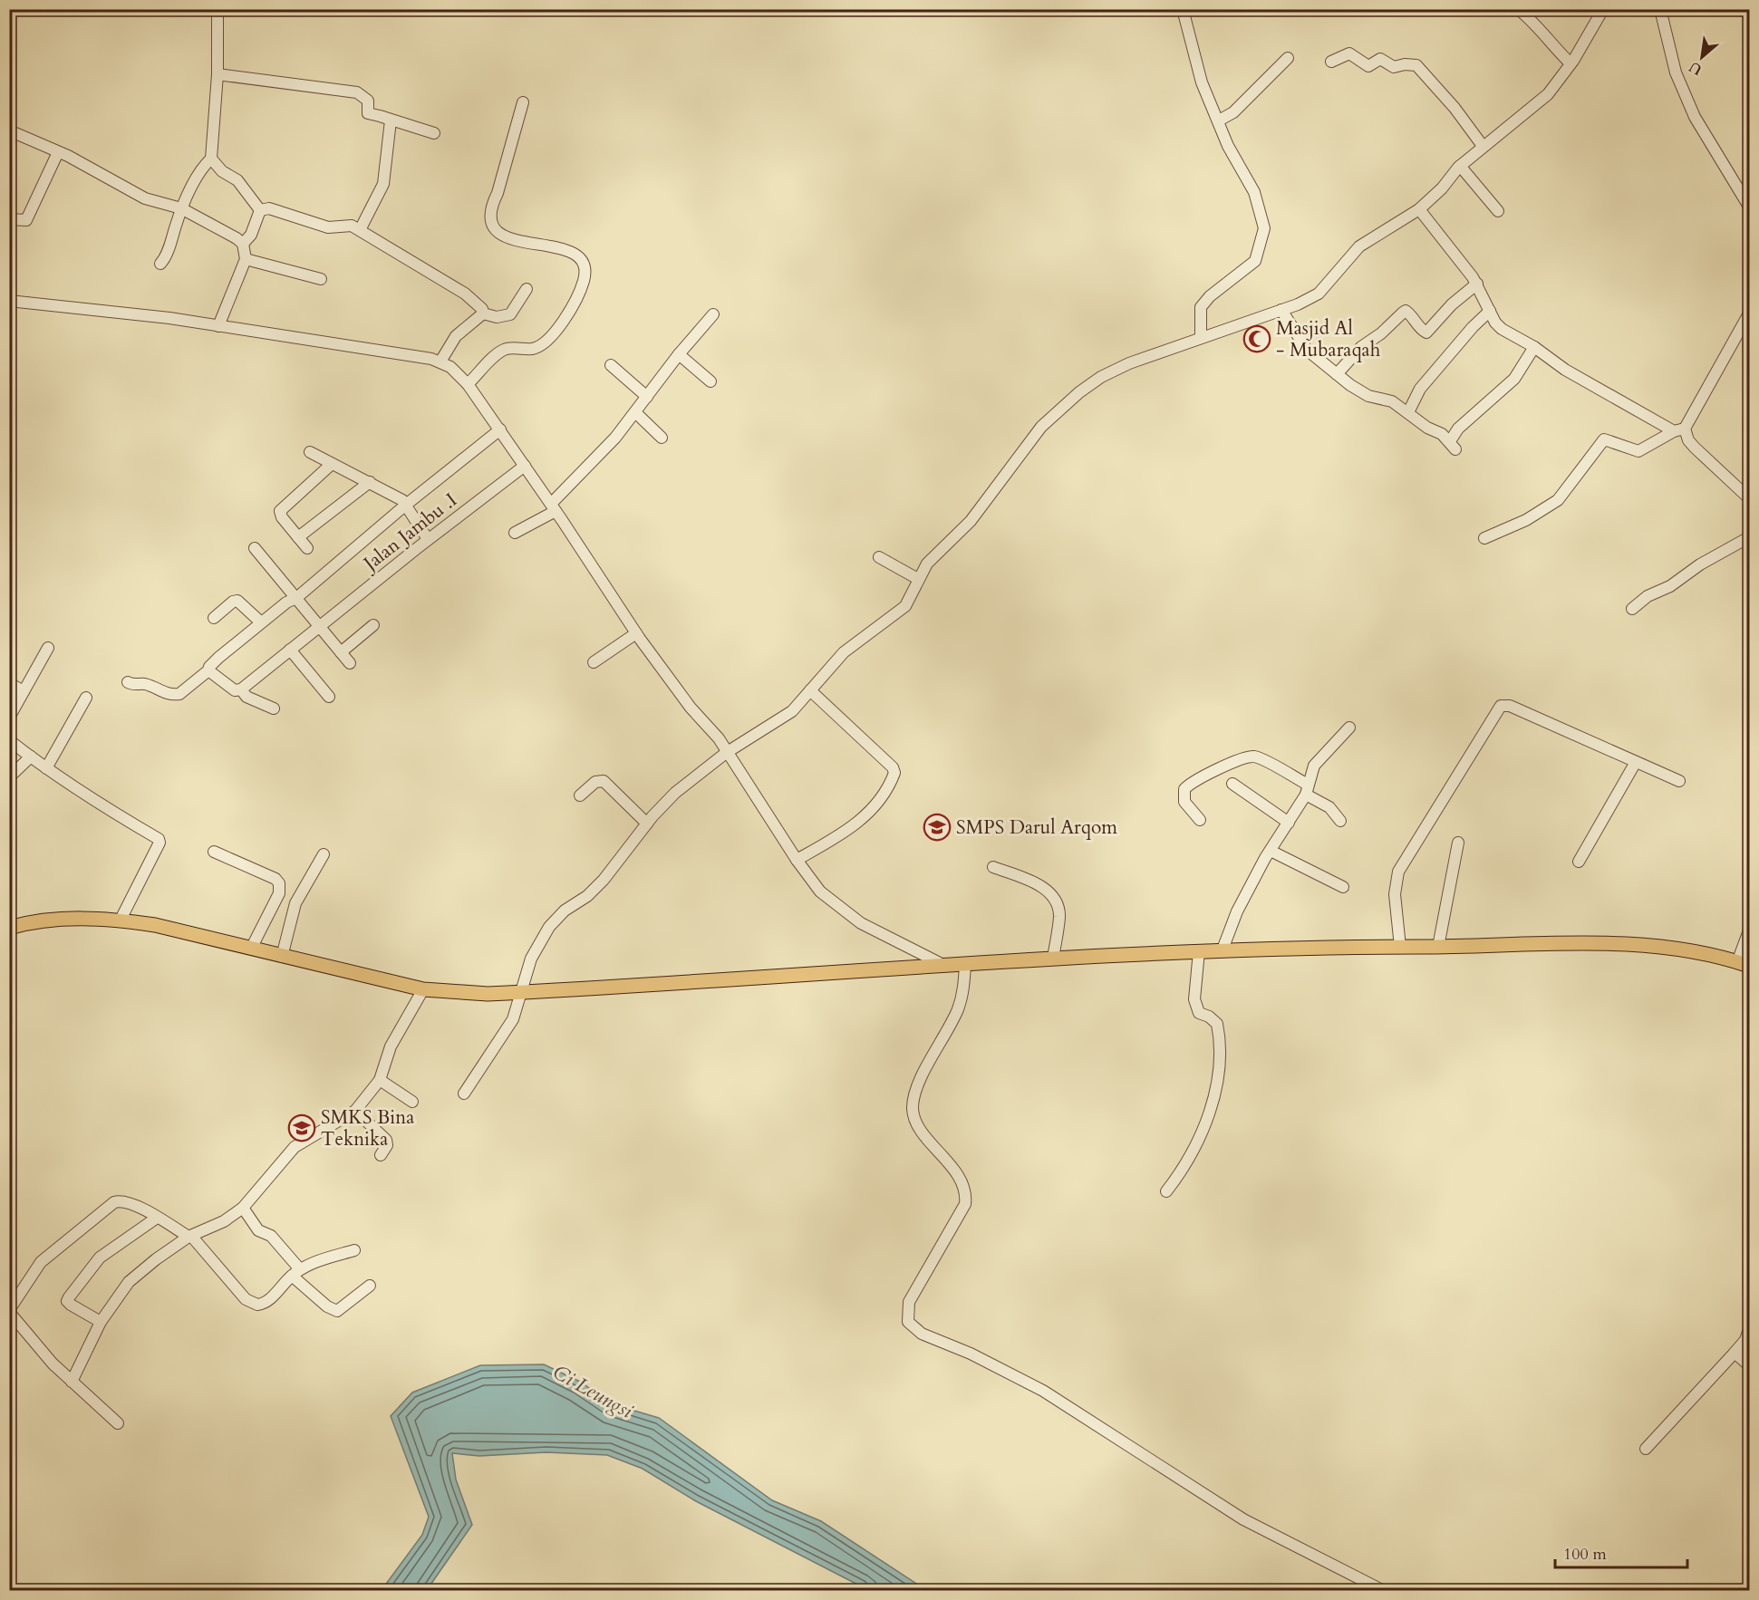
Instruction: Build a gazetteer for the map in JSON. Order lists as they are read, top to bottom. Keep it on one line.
{"streets":{"street":["Jalan Jambu .I"]},"water":["Ci Leungsi"],"places":{"mosque":["Masjid Al - Mubaraqah"],"school or university":["SMPS Darul Arqom","SMKS Bina Teknika"]},"scale_bar":"100 m","north":"bottom left"}
